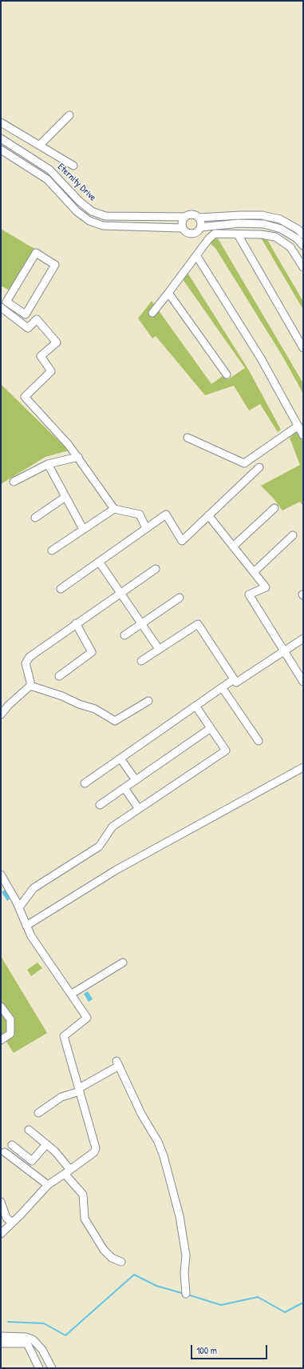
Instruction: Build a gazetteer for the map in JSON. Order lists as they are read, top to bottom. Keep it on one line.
{"streets":{"street":["Eternity Drive"]},"scale_bar":"100 m"}
